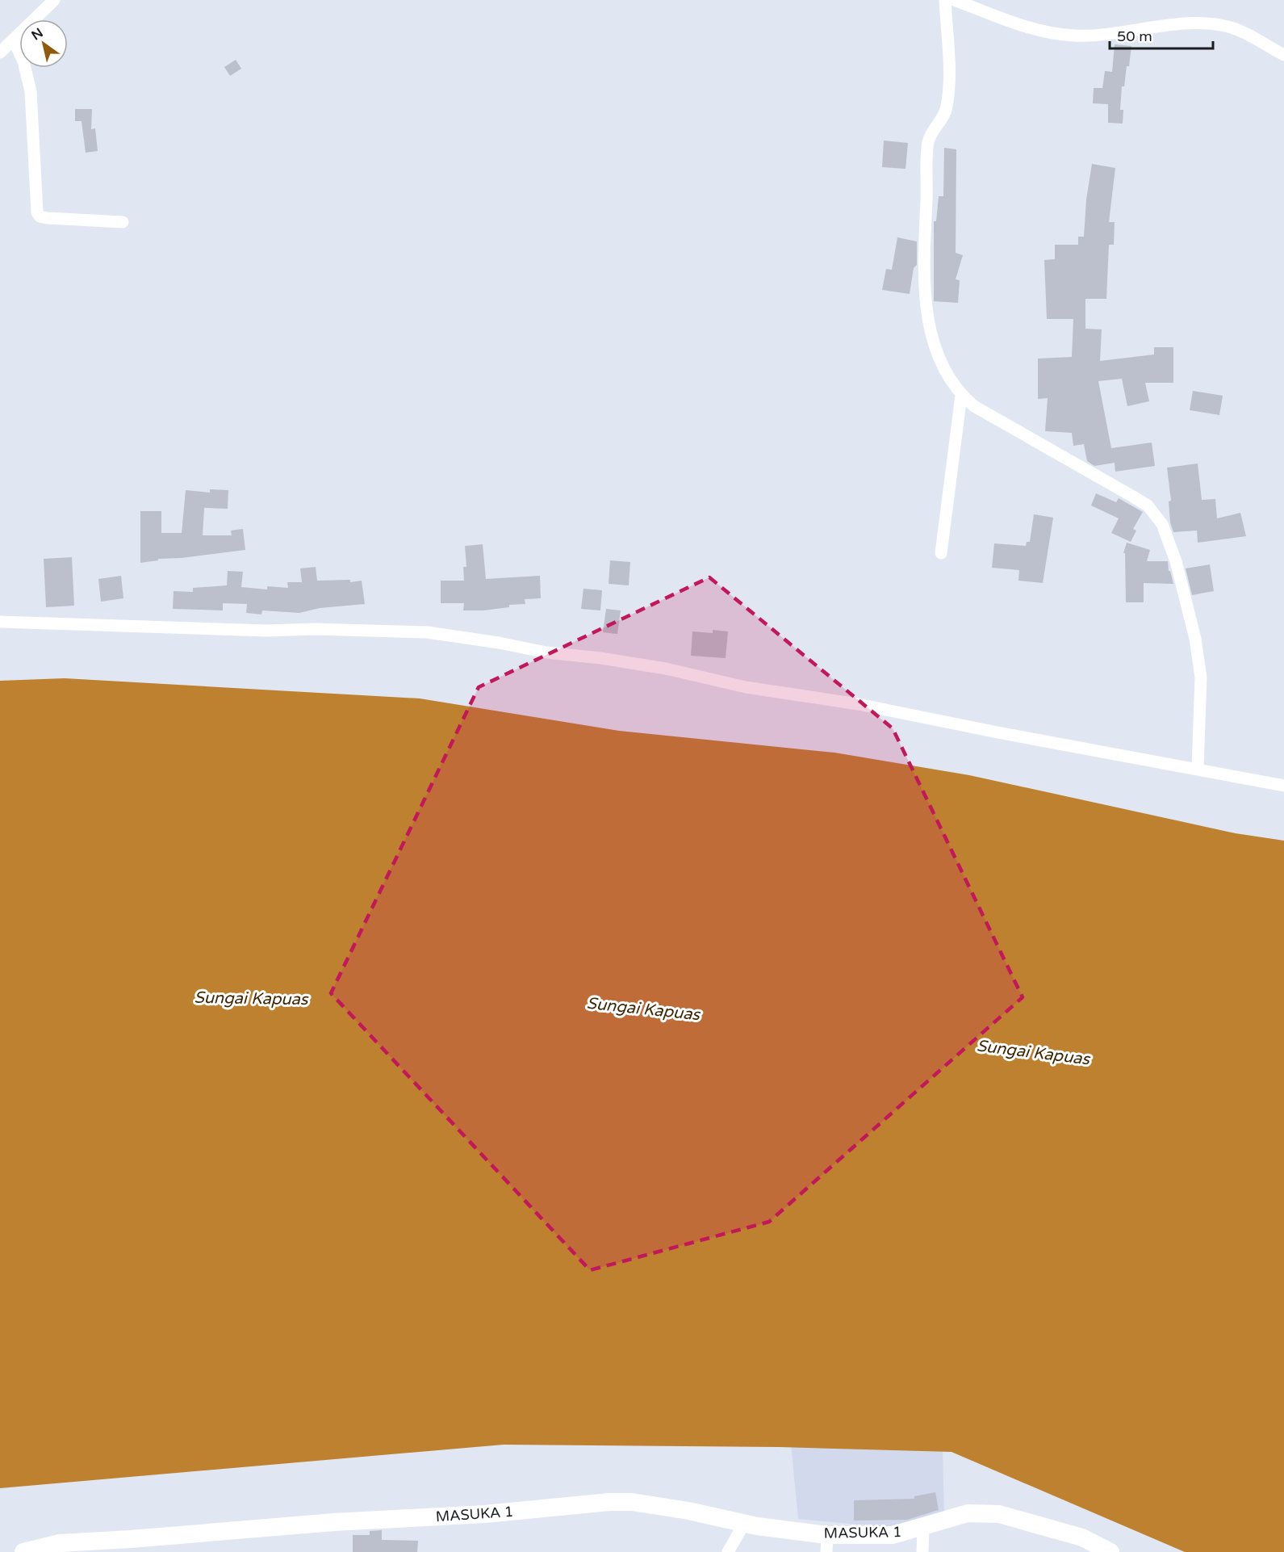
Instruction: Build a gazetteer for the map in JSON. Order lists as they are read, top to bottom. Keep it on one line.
{"streets":{"street":["MASUKA 1"]},"water":["Sungai Kapuas"],"scale_bar":"50 m","north":"top left"}
